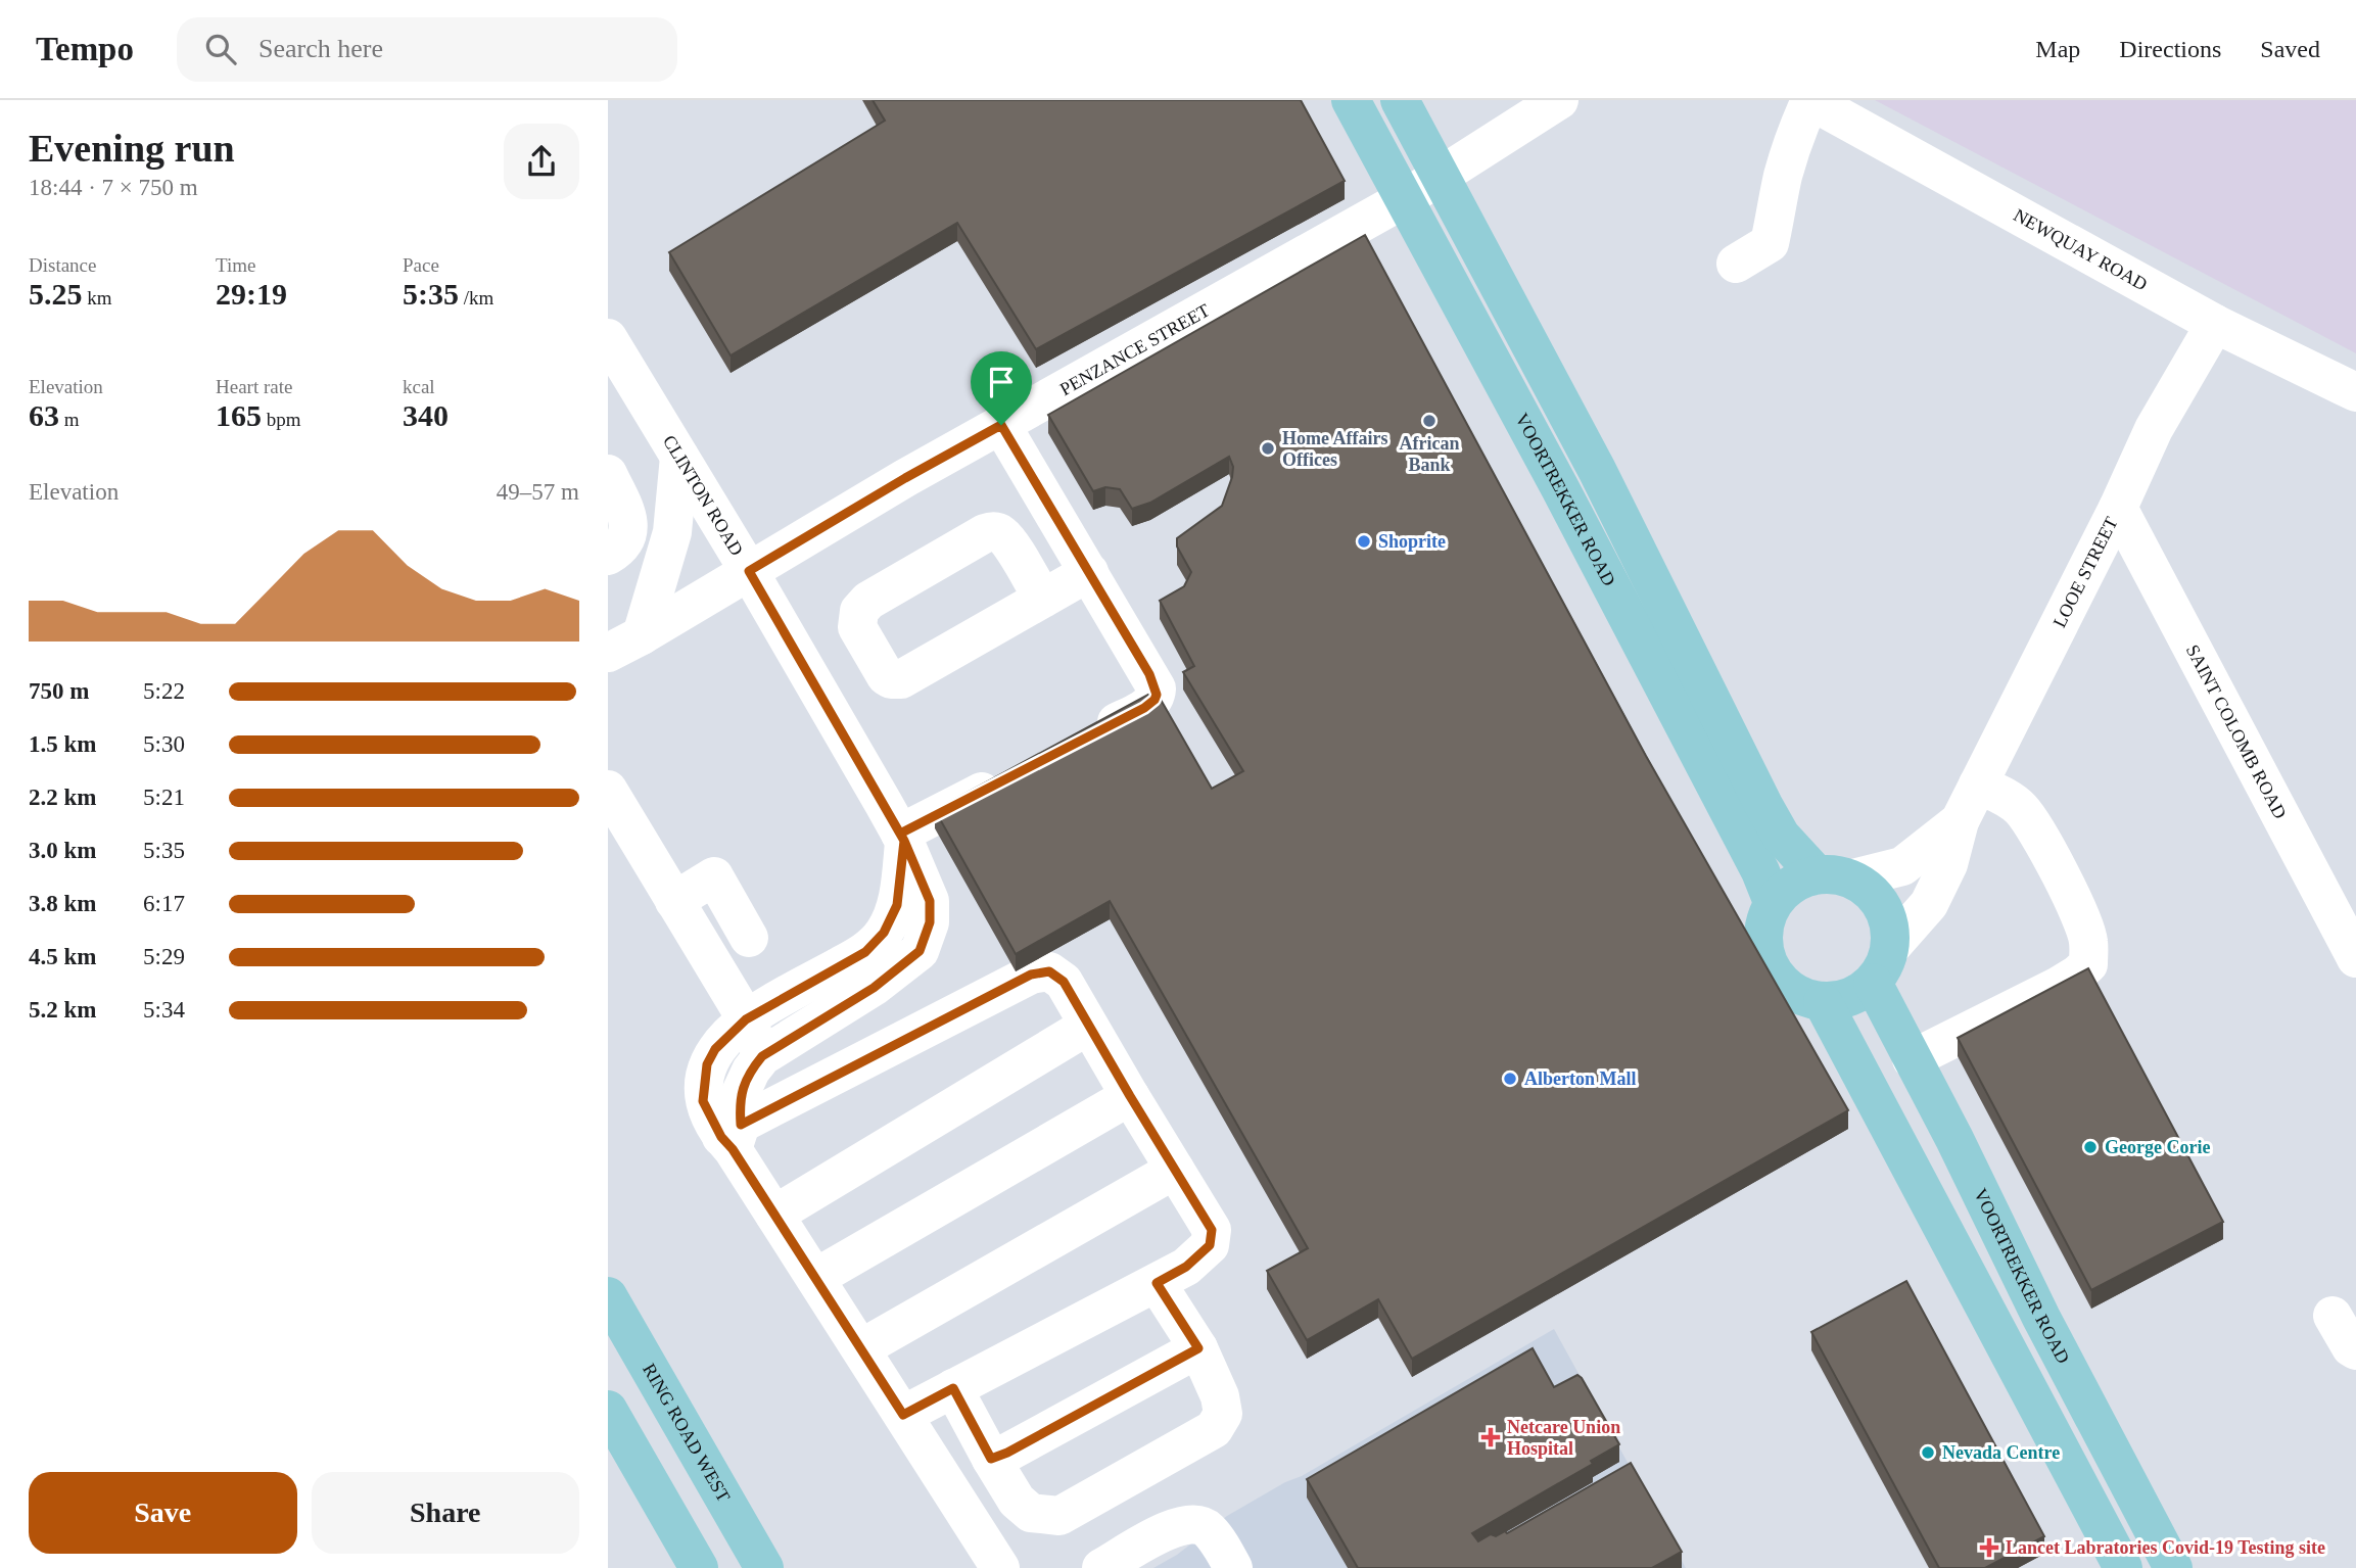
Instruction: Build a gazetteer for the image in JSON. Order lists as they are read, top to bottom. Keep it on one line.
{"streets":{"main road":["VOORTREKKER ROAD","RING ROAD WEST"],"street":["NEWQUAY ROAD","PENZANCE STREET","CLINTON ROAD","LOOE STREET","SAINT COLOMB ROAD"]},"crossings":[["NEWQUAY ROAD","LOOE STREET"],["PENZANCE STREET","CLINTON ROAD"],["PENZANCE STREET","VOORTREKKER ROAD"],["VOORTREKKER ROAD","LOOE STREET"],["LOOE STREET","SAINT COLOMB ROAD"]],"places":{"other":["African Bank","Home Affairs Offices","Shoprite","Alberton Mall","George Corie","Nevada Centre"],"health":["Netcare Union Hospital","Lancet Labratories Covid-19 Testing site"]},"page":{"header":"Tempo","search":"Search here","nav":["Map","Directions","Saved"],"heading":["Evening run","18:44 · 7 × 750 m"],"stats":[["Distance","5.25 km"],["Time","29:19"],["Pace","5:35 /km"],["Elevation","63 m"],["Heart rate","165 bpm"],["kcal","340"]],"chart":["Elevation","49–57 m"],"list":[{"name":"750 m","note":"5:22"},{"name":"1.5 km","note":"5:30"},{"name":"2.2 km","note":"5:21"},{"name":"3.0 km","note":"5:35"},{"name":"3.8 km","note":"6:17"},{"name":"4.5 km","note":"5:29"},{"name":"5.2 km","note":"5:34"}],"buttons":["Save","Share"]}}
